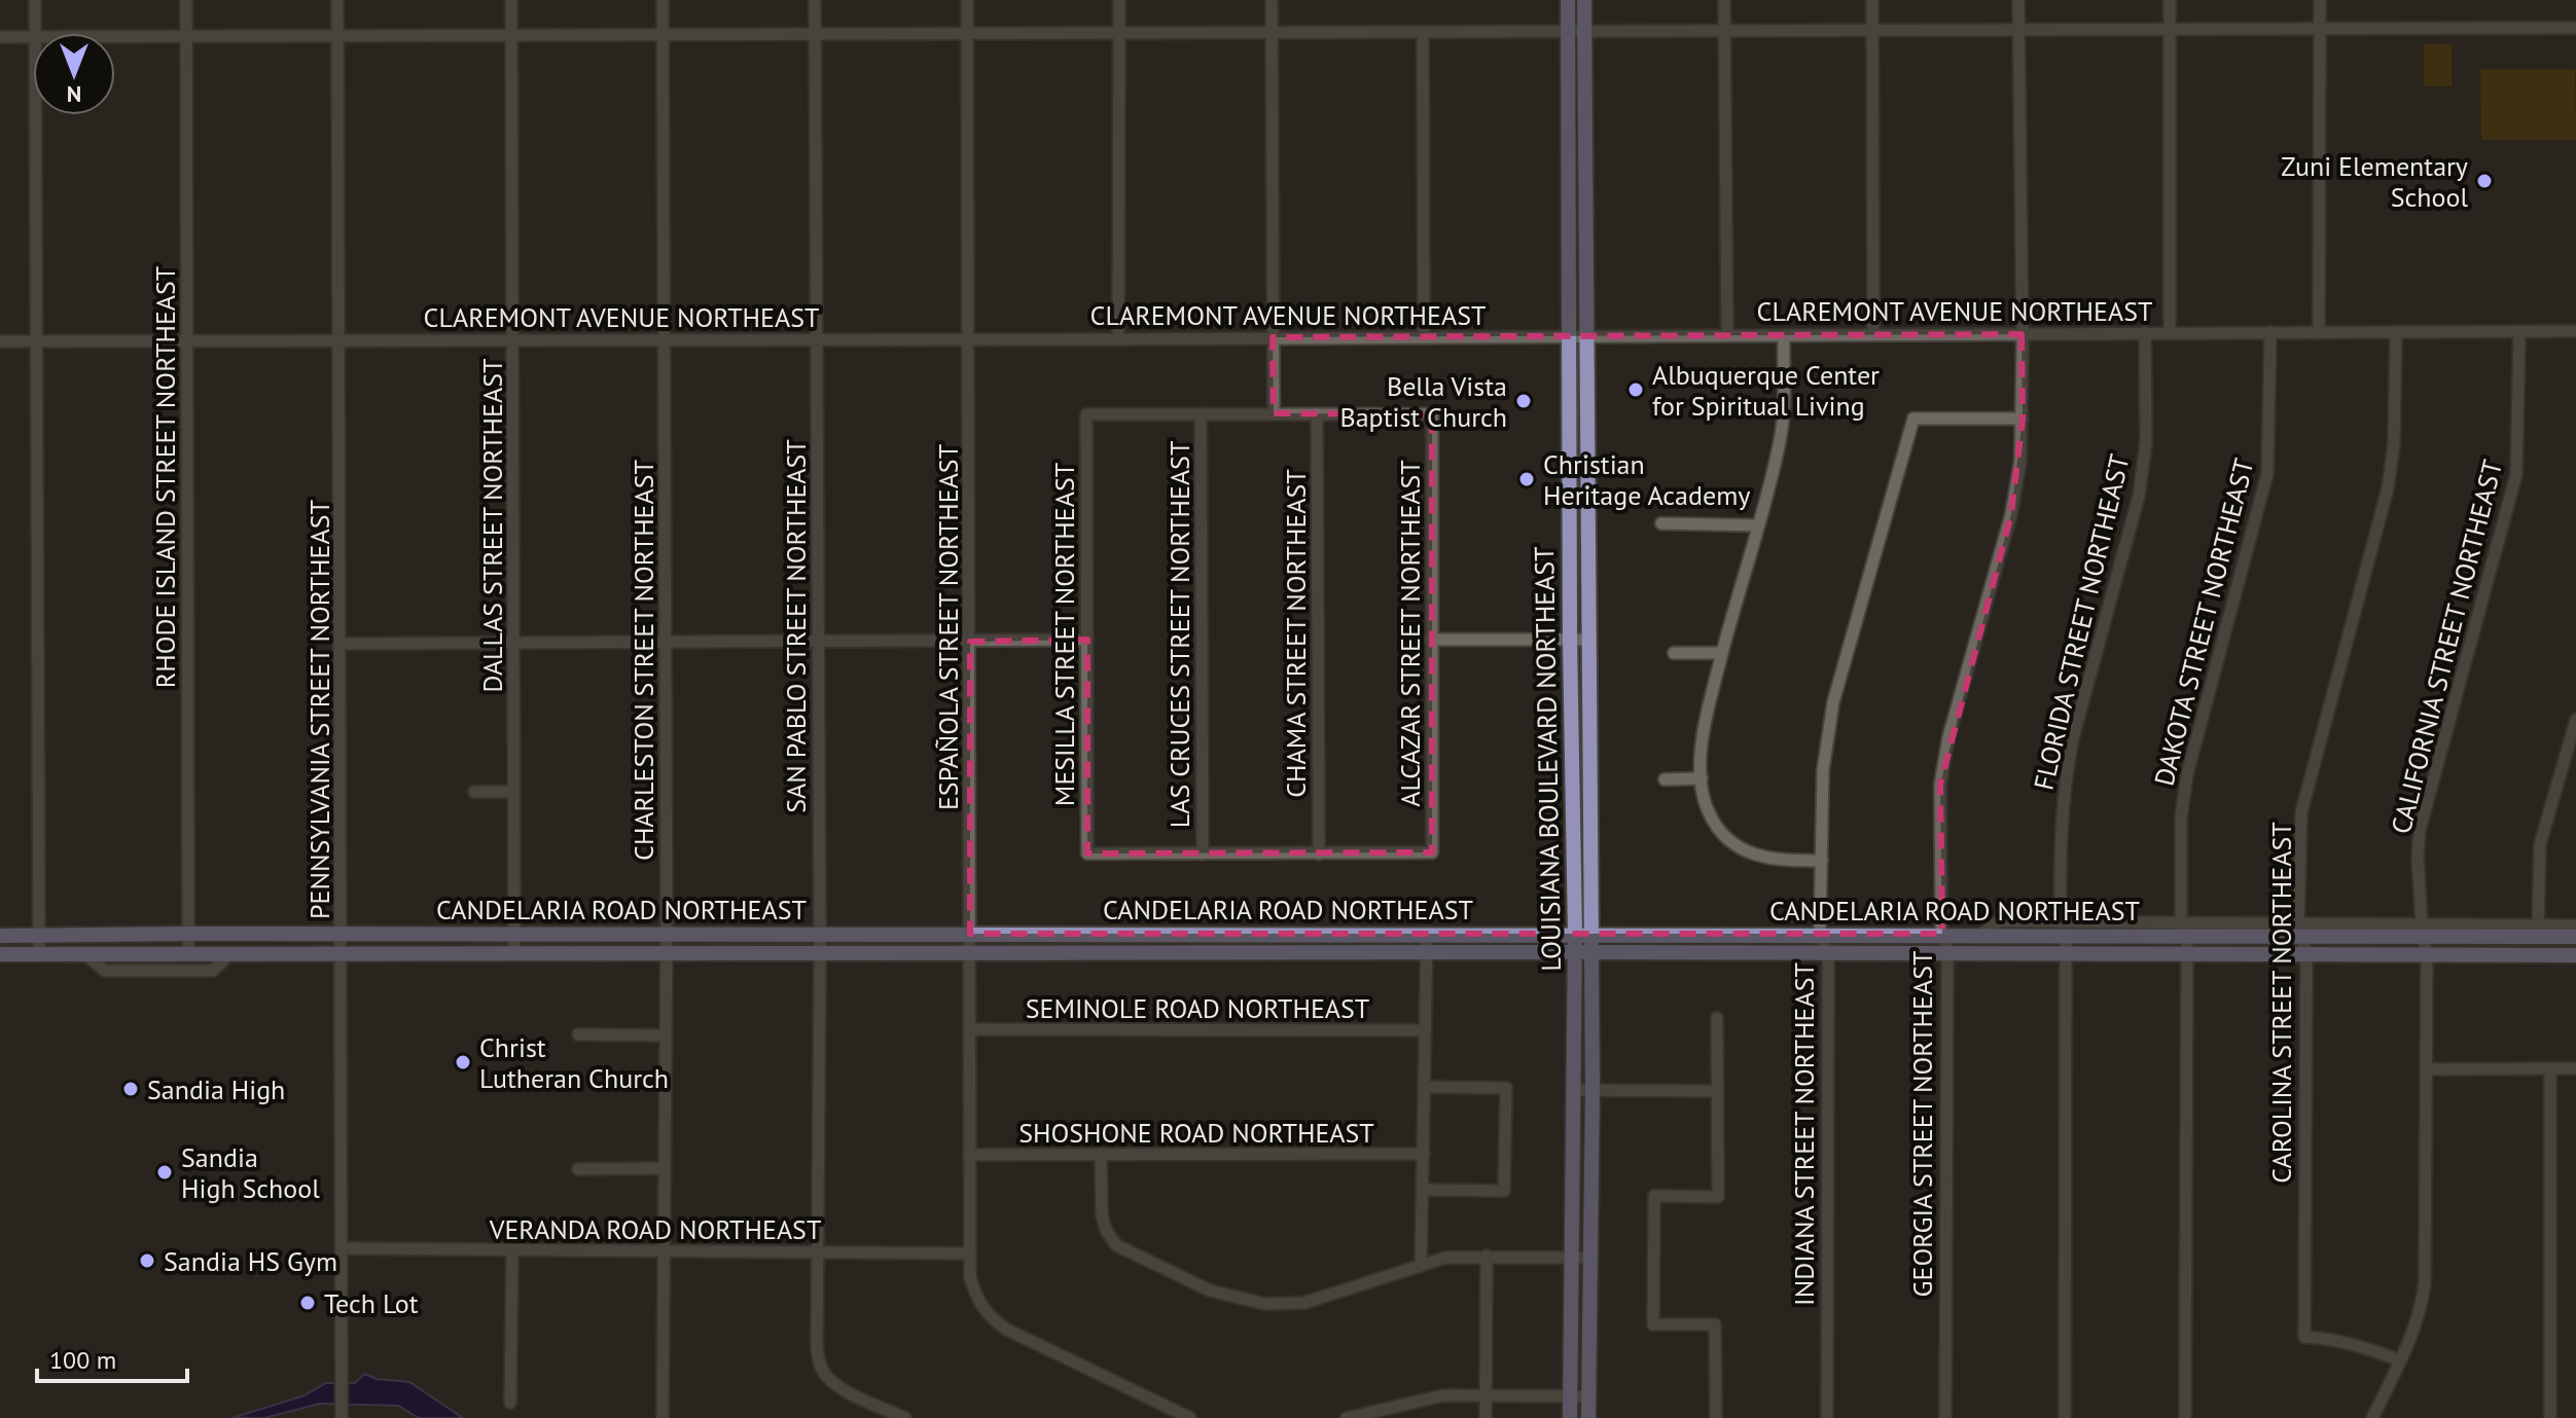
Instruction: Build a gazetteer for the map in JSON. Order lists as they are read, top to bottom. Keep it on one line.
{"streets":{"main road":["LOUISIANA BOULEVARD NORTHEAST","CANDELARIA ROAD NORTHEAST"],"street":["CLAREMONT AVENUE NORTHEAST","RHODE ISLAND STREET NORTHEAST","DALLAS STREET NORTHEAST","FLORIDA STREET NORTHEAST","DAKOTA STREET NORTHEAST","SAN PABLO STREET NORTHEAST","ESPAÑOLA STREET NORTHEAST","CHAMA STREET NORTHEAST","ALCAZAR STREET NORTHEAST","MESILLA STREET NORTHEAST","LAS CRUCES STREET NORTHEAST","CALIFORNIA STREET NORTHEAST","CHARLESTON STREET NORTHEAST","PENNSYLVANIA STREET NORTHEAST","CAROLINA STREET NORTHEAST","SEMINOLE ROAD NORTHEAST","GEORGIA STREET NORTHEAST","SHOSHONE ROAD NORTHEAST","INDIANA STREET NORTHEAST","VERANDA ROAD NORTHEAST"]},"crossings":[["CLAREMONT AVENUE NORTHEAST","RHODE ISLAND STREET NORTHEAST"],["CLAREMONT AVENUE NORTHEAST","DALLAS STREET NORTHEAST"],["CLAREMONT AVENUE NORTHEAST","FLORIDA STREET NORTHEAST"],["CLAREMONT AVENUE NORTHEAST","DAKOTA STREET NORTHEAST"],["CLAREMONT AVENUE NORTHEAST","SAN PABLO STREET NORTHEAST"],["CLAREMONT AVENUE NORTHEAST","ESPAÑOLA STREET NORTHEAST"],["CLAREMONT AVENUE NORTHEAST","CALIFORNIA STREET NORTHEAST"],["CLAREMONT AVENUE NORTHEAST","CHARLESTON STREET NORTHEAST"],["CLAREMONT AVENUE NORTHEAST","PENNSYLVANIA STREET NORTHEAST"],["CLAREMONT AVENUE NORTHEAST","LOUISIANA BOULEVARD NORTHEAST"],["CLAREMONT AVENUE NORTHEAST","CAROLINA STREET NORTHEAST"],["CLAREMONT AVENUE NORTHEAST","GEORGIA STREET NORTHEAST"],["RHODE ISLAND STREET NORTHEAST","CANDELARIA ROAD NORTHEAST"],["DALLAS STREET NORTHEAST","CANDELARIA ROAD NORTHEAST"],["FLORIDA STREET NORTHEAST","CANDELARIA ROAD NORTHEAST"],["DAKOTA STREET NORTHEAST","CANDELARIA ROAD NORTHEAST"],["SAN PABLO STREET NORTHEAST","CANDELARIA ROAD NORTHEAST"],["SAN PABLO STREET NORTHEAST","VERANDA ROAD NORTHEAST"],["ESPAÑOLA STREET NORTHEAST","CANDELARIA ROAD NORTHEAST"],["ESPAÑOLA STREET NORTHEAST","SEMINOLE ROAD NORTHEAST"],["ESPAÑOLA STREET NORTHEAST","SHOSHONE ROAD NORTHEAST"],["ESPAÑOLA STREET NORTHEAST","VERANDA ROAD NORTHEAST"],["CHAMA STREET NORTHEAST","ALCAZAR STREET NORTHEAST"],["MESILLA STREET NORTHEAST","LAS CRUCES STREET NORTHEAST"],["CALIFORNIA STREET NORTHEAST","CANDELARIA ROAD NORTHEAST"],["CALIFORNIA STREET NORTHEAST","CAROLINA STREET NORTHEAST"],["CHARLESTON STREET NORTHEAST","CANDELARIA ROAD NORTHEAST"],["CHARLESTON STREET NORTHEAST","VERANDA ROAD NORTHEAST"],["PENNSYLVANIA STREET NORTHEAST","CANDELARIA ROAD NORTHEAST"],["PENNSYLVANIA STREET NORTHEAST","VERANDA ROAD NORTHEAST"],["LOUISIANA BOULEVARD NORTHEAST","CANDELARIA ROAD NORTHEAST"],["CANDELARIA ROAD NORTHEAST","CAROLINA STREET NORTHEAST"],["CANDELARIA ROAD NORTHEAST","GEORGIA STREET NORTHEAST"],["CANDELARIA ROAD NORTHEAST","INDIANA STREET NORTHEAST"],["GEORGIA STREET NORTHEAST","INDIANA STREET NORTHEAST"]],"places":["Zuni Elementary School","Albuquerque Center for Spiritual Living","Bella Vista Baptist Church","Christian Heritage Academy","Christ Lutheran Church","Sandia High","Sandia High School","Sandia HS Gym","Tech Lot"],"scale_bar":"100 m","north":"bottom"}
